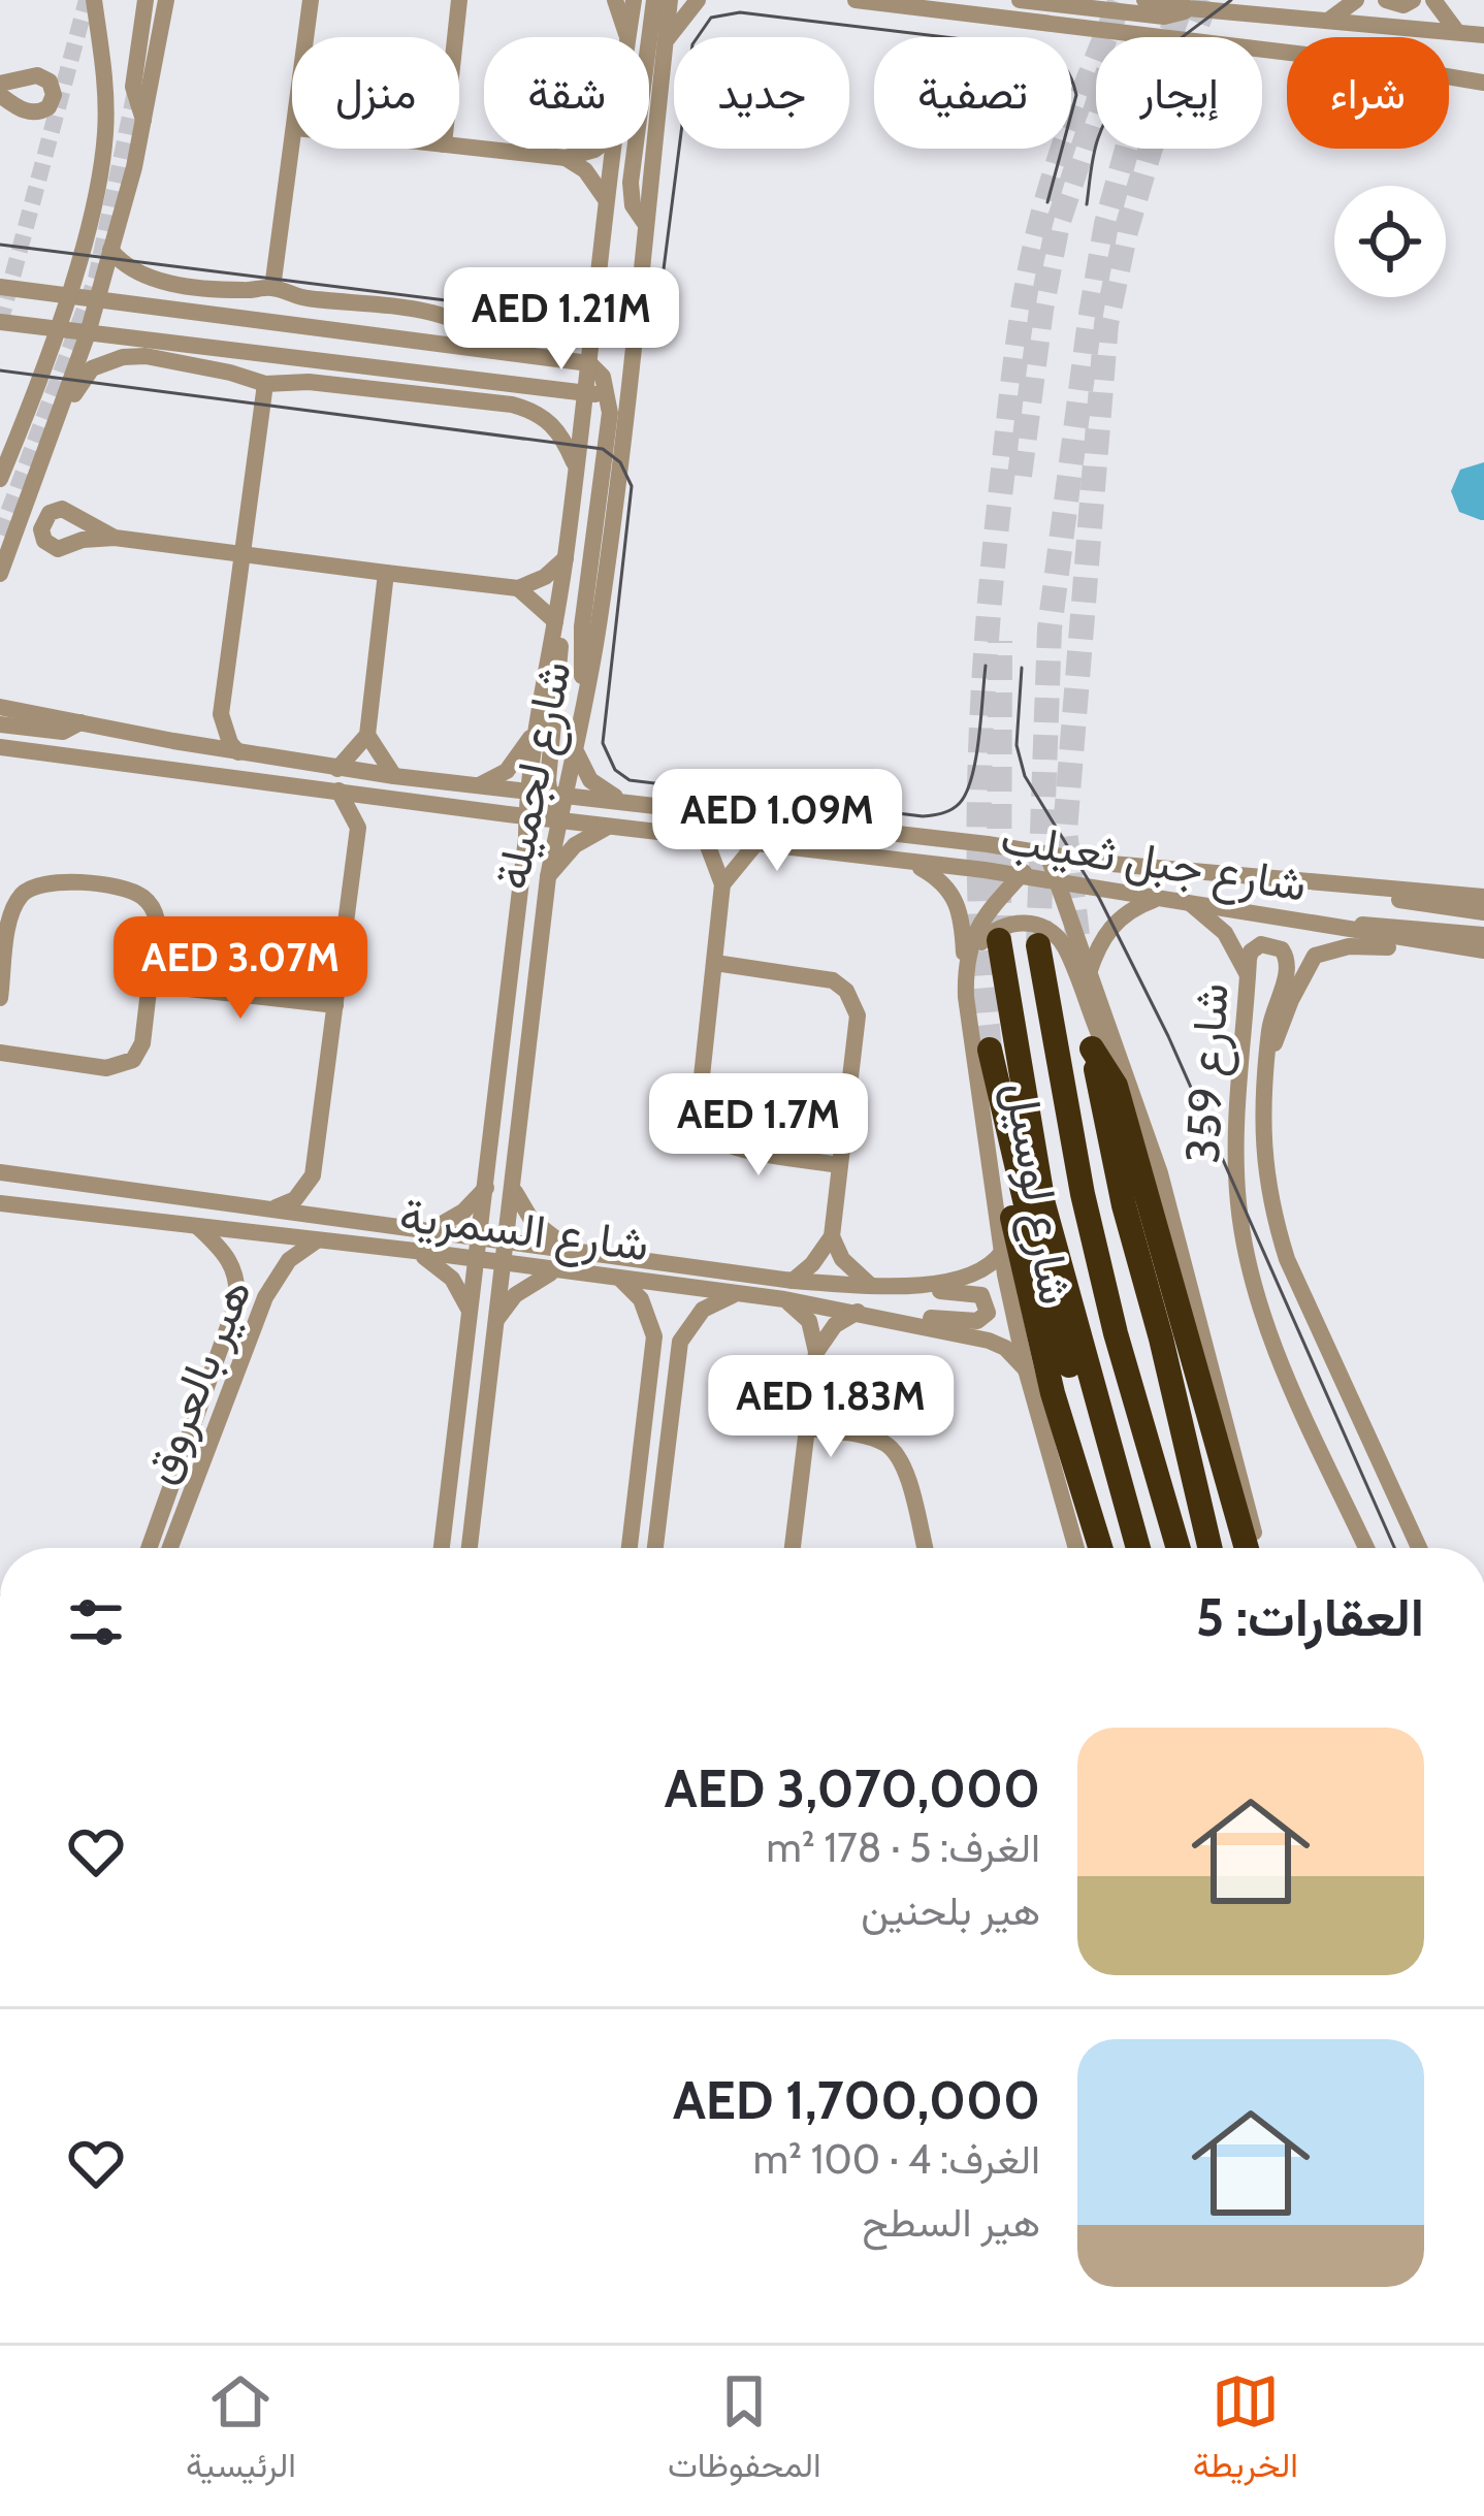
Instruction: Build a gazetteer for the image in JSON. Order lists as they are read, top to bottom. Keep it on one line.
{"streets":{"highway":["شارع لوسيل"],"street":["شارع لجميلة","شارع جبل ثعيلب","شارع 359","شارع السمرية","هير بالعروق"]},"crossings":[["شارع لجميلة","شارع جبل ثعيلب"],["شارع لجميلة","شارع السمرية"],["شارع جبل ثعيلب","شارع لوسيل"],["شارع لوسيل","شارع السمرية"],["شارع السمرية","هير بالعروق"]],"page":{"chip":["شراء","إيجار","تصفية","جديد","شقة","منزل"],"price":["AED 1.21M","AED 1.09M","AED 3.07M","AED 1.7M","AED 1.83M"],"heading":"العقارات: 5","list":[{"name":"AED 3,070,000","note":"الغرف: 5 · 178 m² · هير بلحنين"},{"name":"AED 1,700,000","note":"الغرف: 4 · 100 m² · هير السطح"}],"tabs":["الخريطة","المحفوظات","الرئيسية"]}}
